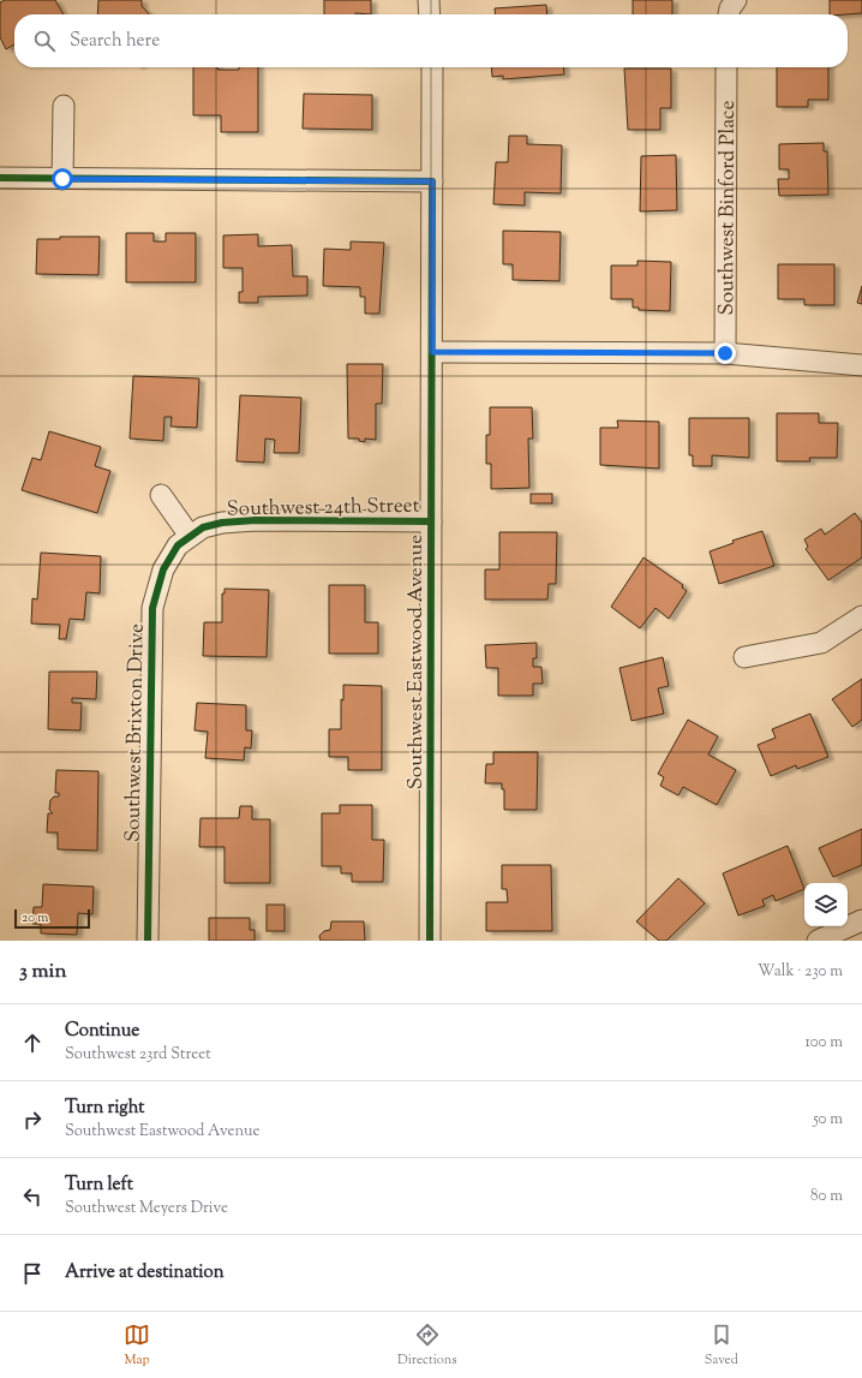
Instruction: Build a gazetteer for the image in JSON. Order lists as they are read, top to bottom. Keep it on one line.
{"streets":{"street":["Southwest Binford Place","Southwest 24th Street","Southwest Eastwood Avenue","Southwest Brixton Drive"]},"crossings":[["Southwest 24th Street","Southwest Eastwood Avenue"],["Southwest 24th Street","Southwest Brixton Drive"]],"scale_bar":"20 m","page":{"search":"Search here","scale":"20 m","heading":["3 min","Walk · 230 m"],"list":[["Continue","Southwest 23rd Street","100 m"],["Turn right","Southwest Eastwood Avenue","50 m"],["Turn left","Southwest Meyers Drive","80 m"],"Arrive at destination"],"nav":["Map","Directions","Saved"]}}
